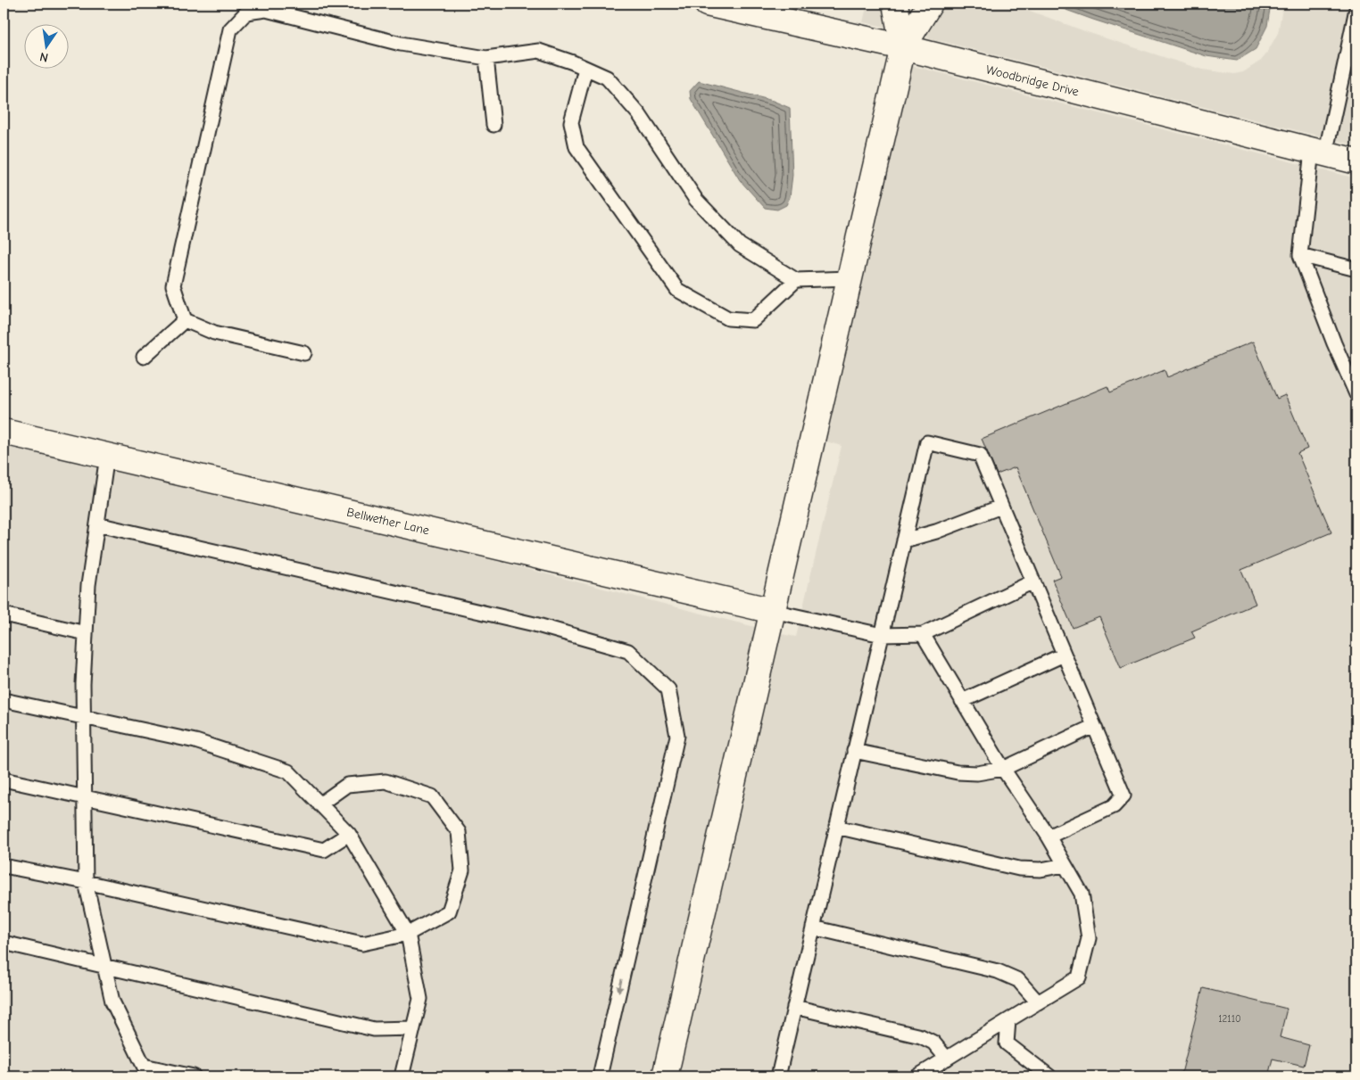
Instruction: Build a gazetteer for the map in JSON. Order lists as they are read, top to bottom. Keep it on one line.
{"streets":{"street":["Woodbridge Drive","Bellwether Lane"]},"house_numbers":["12110"],"north":"bottom"}
